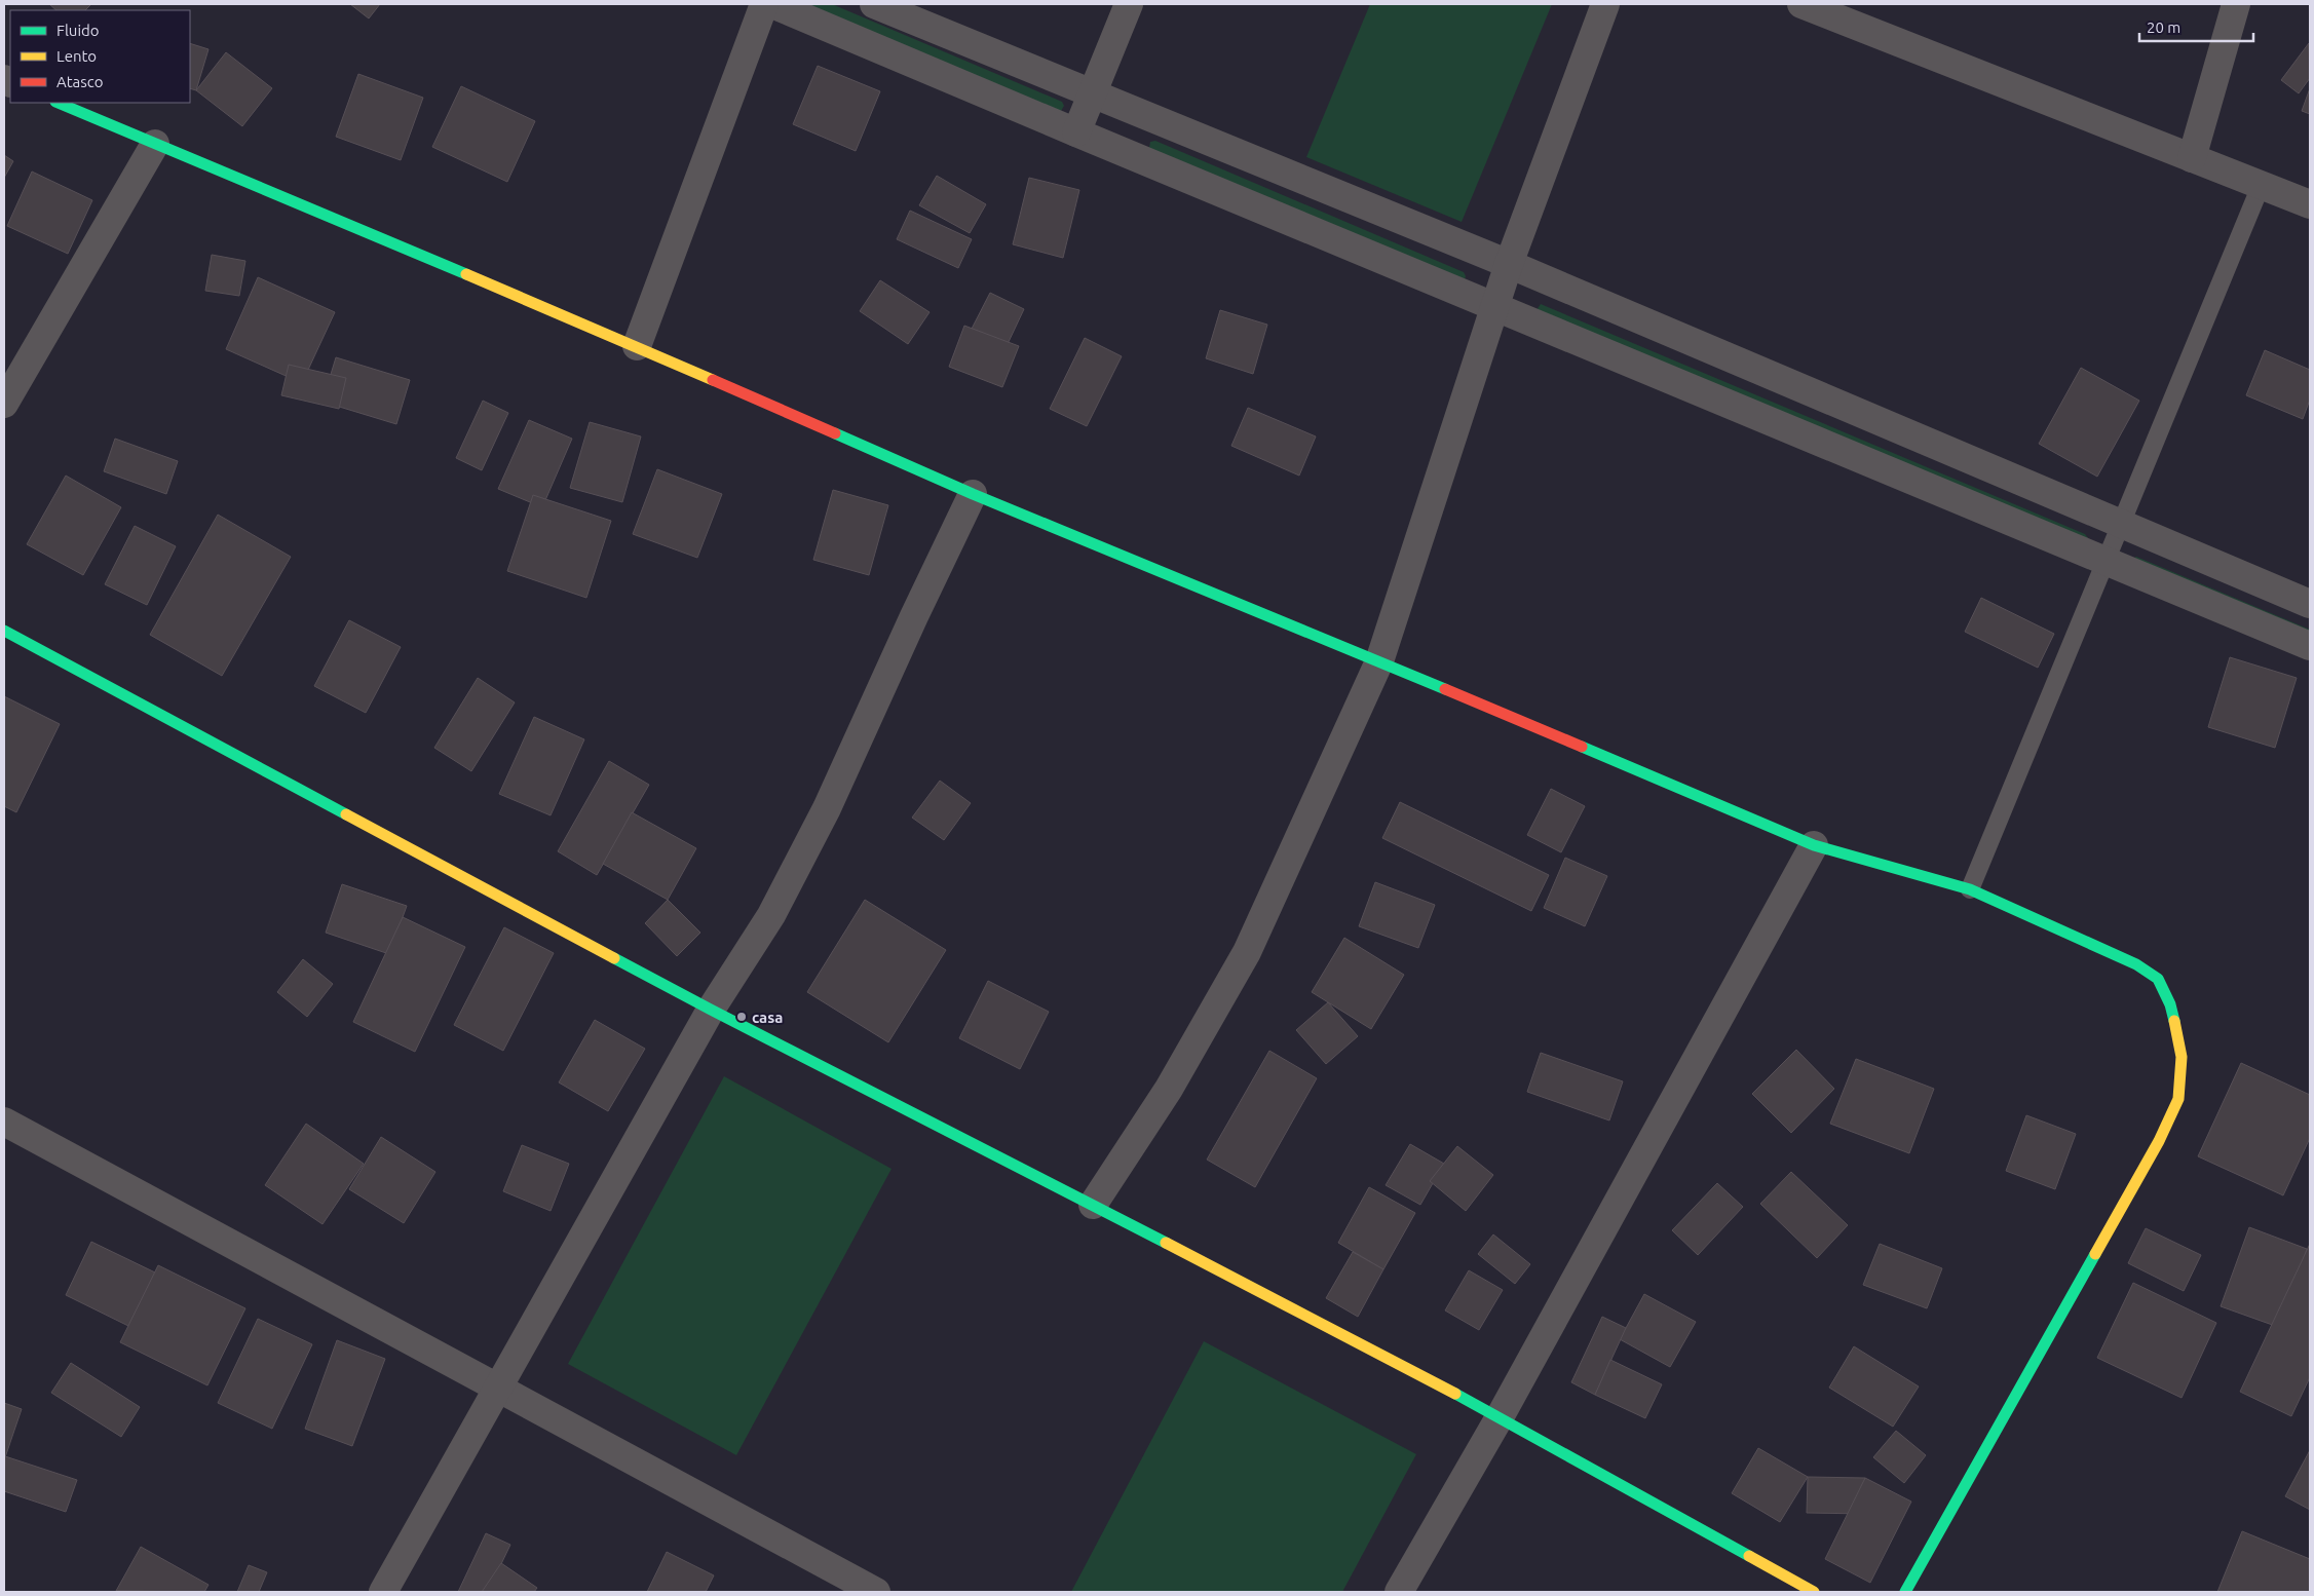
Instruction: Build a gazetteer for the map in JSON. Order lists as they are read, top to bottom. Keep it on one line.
{"places":["casa"],"legend":["Fluido","Lento","Atasco"],"scale_bar":"20 m"}
